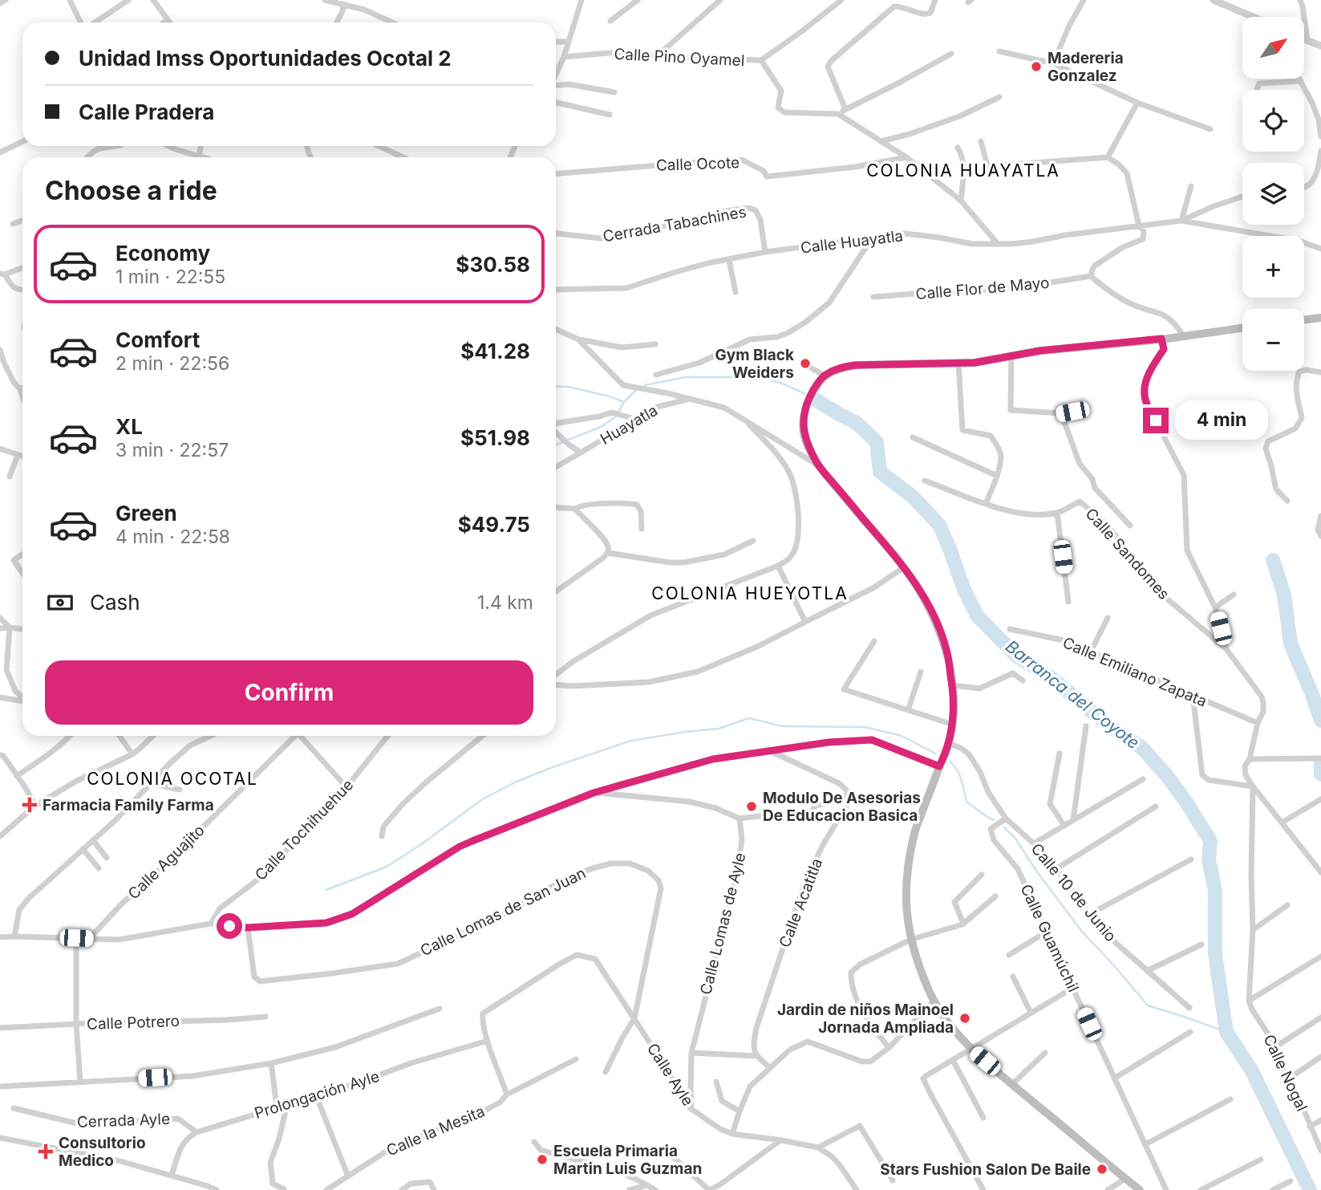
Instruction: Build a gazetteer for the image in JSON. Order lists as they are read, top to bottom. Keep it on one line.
{"streets":{"street":["Calle Pino Oyamel","Calle Ocote","Cerrada Tabachines","Calle Huayatla","Calle Flor de Mayo","Huayatla","Calle Sandomes","Calle Emiliano Zapata","Calle Tochihuehue","Calle Aguajito","Calle 10 de Junio","Calle Acatitla","Calle Lomas de San Juan","Calle Lomas de Ayle","Calle Guamúchil","Calle Potrero","Calle Nogal","Calle Ayle","Prolongación Ayle","Cerrada Ayle","Calle la Mesita"]},"crossings":[["Cerrada Tabachines","Calle Huayatla"],["Calle 10 de Junio","Calle Guamúchil"],["Calle Acatitla","Calle Ayle"],["Calle Lomas de San Juan","Calle Ayle"],["Calle Lomas de Ayle","Calle Ayle"],["Calle Ayle","Prolongación Ayle"],["Prolongación Ayle","Cerrada Ayle"]],"districts":["COLONIA HUAYATLA","COLONIA HUEYOTLA","COLONIA OCOTAL"],"water":["Barranca del Coyote"],"places":{"other":["Madereria Gonzalez","Gym Black Weiders","Modulo De Asesorias De Educacion Basica","Jardin de niños Mainoel Jornada Ampliada","Escuela Primaria Martin Luis Guzman","Stars Fushion Salon De Baile"],"health":["Farmacia Family Farma","Consultorio Medico"]},"north":"top right","page":{"map_buttons":["+","−"],"banner":["Unidad Imss Oportunidades Ocotal 2","Calle Pradera"],"heading":"Choose a ride","list":[{"name":"Economy","note":"1 min · 22:55","value":"$30.58"},{"name":"Comfort","note":"2 min · 22:56","value":"$41.28"},{"name":"XL","note":"3 min · 22:57","value":"$51.98"},{"name":"Green","note":"4 min · 22:58","value":"$49.75"}],"bubble":"4 min","pay":["Cash","1.4 km"],"buttons":"Confirm"}}
